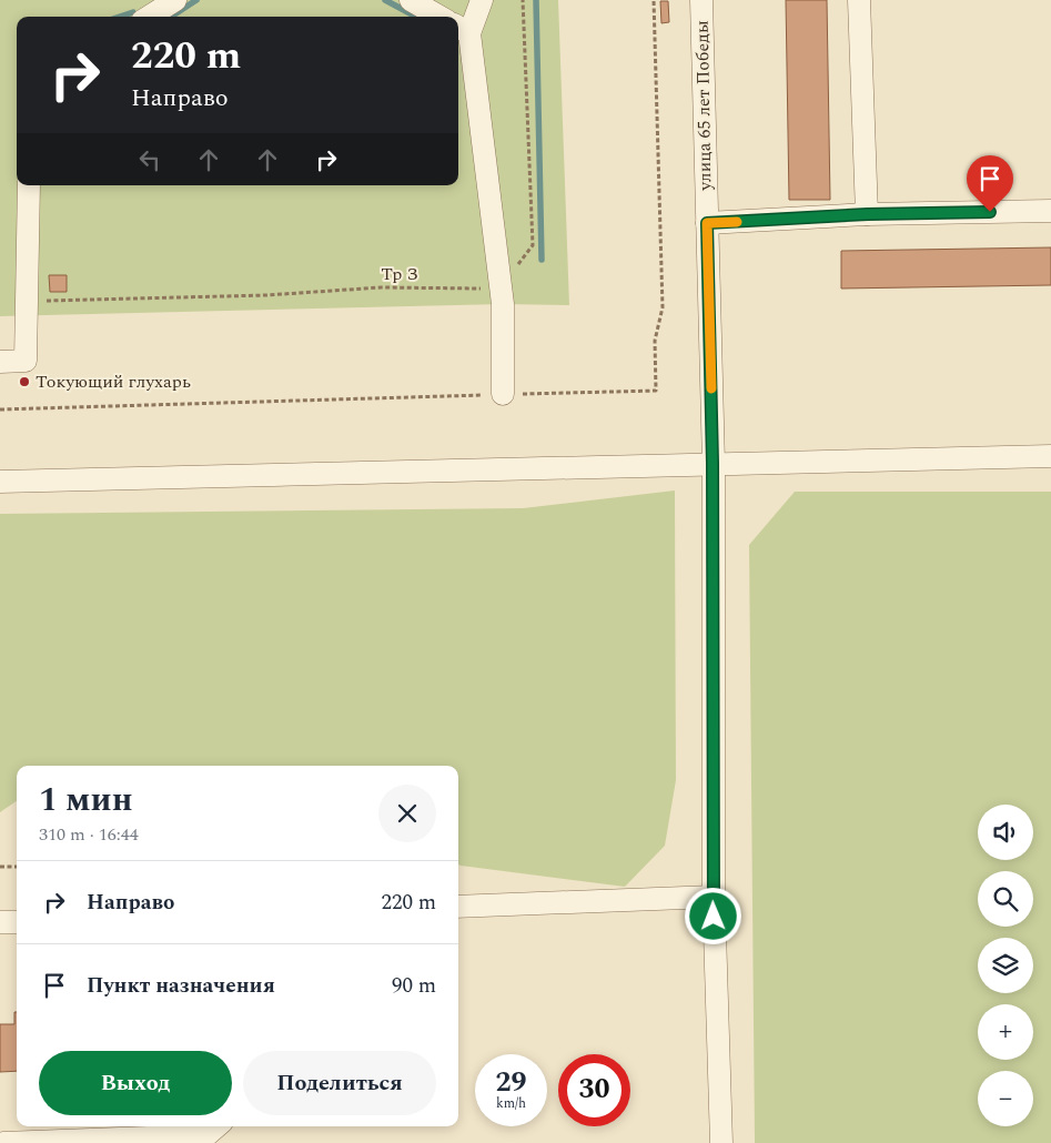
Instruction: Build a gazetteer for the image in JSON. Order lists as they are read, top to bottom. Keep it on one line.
{"streets":{"street":["улица 65 лет Победы"],"path":["Тр З"]},"places":["Токующий глухарь"],"page":{"turn":["220 m","Направо"],"heading":["1 мин","310 m · 16:44"],"map_buttons":["+","−"],"list":[{"name":"Направо","value":"220 m"},{"name":"Пункт назначения","value":"90 m"}],"buttons":["Выход","Поделиться"],"speed":"29 km/h","limit":"30"}}
